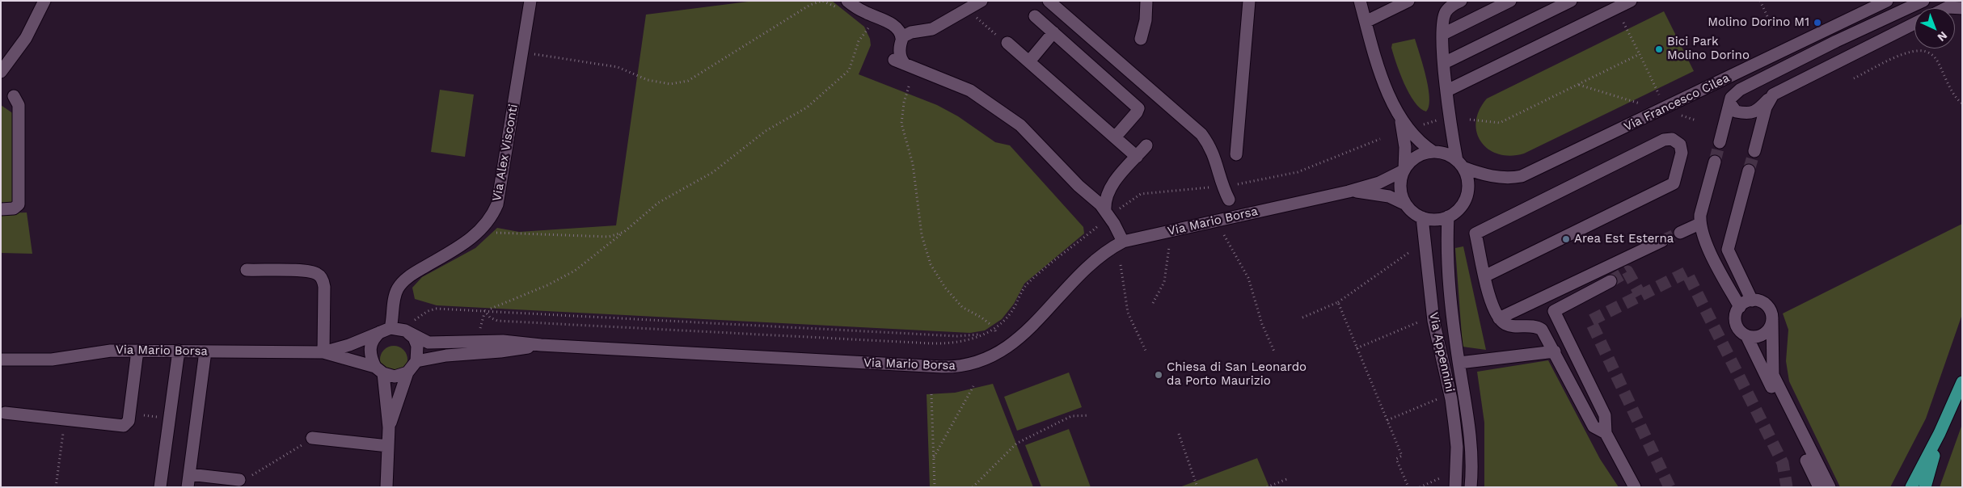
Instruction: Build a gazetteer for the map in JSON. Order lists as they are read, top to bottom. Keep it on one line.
{"streets":{"street":["Via Francesco Cilea","Via Alex Visconti","Via Mario Borsa","Via Appennini"]},"crossings":[["Via Francesco Cilea","Via Mario Borsa"],["Via Francesco Cilea","Via Appennini"],["Via Alex Visconti","Via Mario Borsa"],["Via Mario Borsa","Via Appennini"]],"places":["Molino Dorino M1","Bici Park Molino Dorino","Area Est Esterna","Chiesa di San Leonardo da Porto Maurizio"],"north":"bottom right"}
